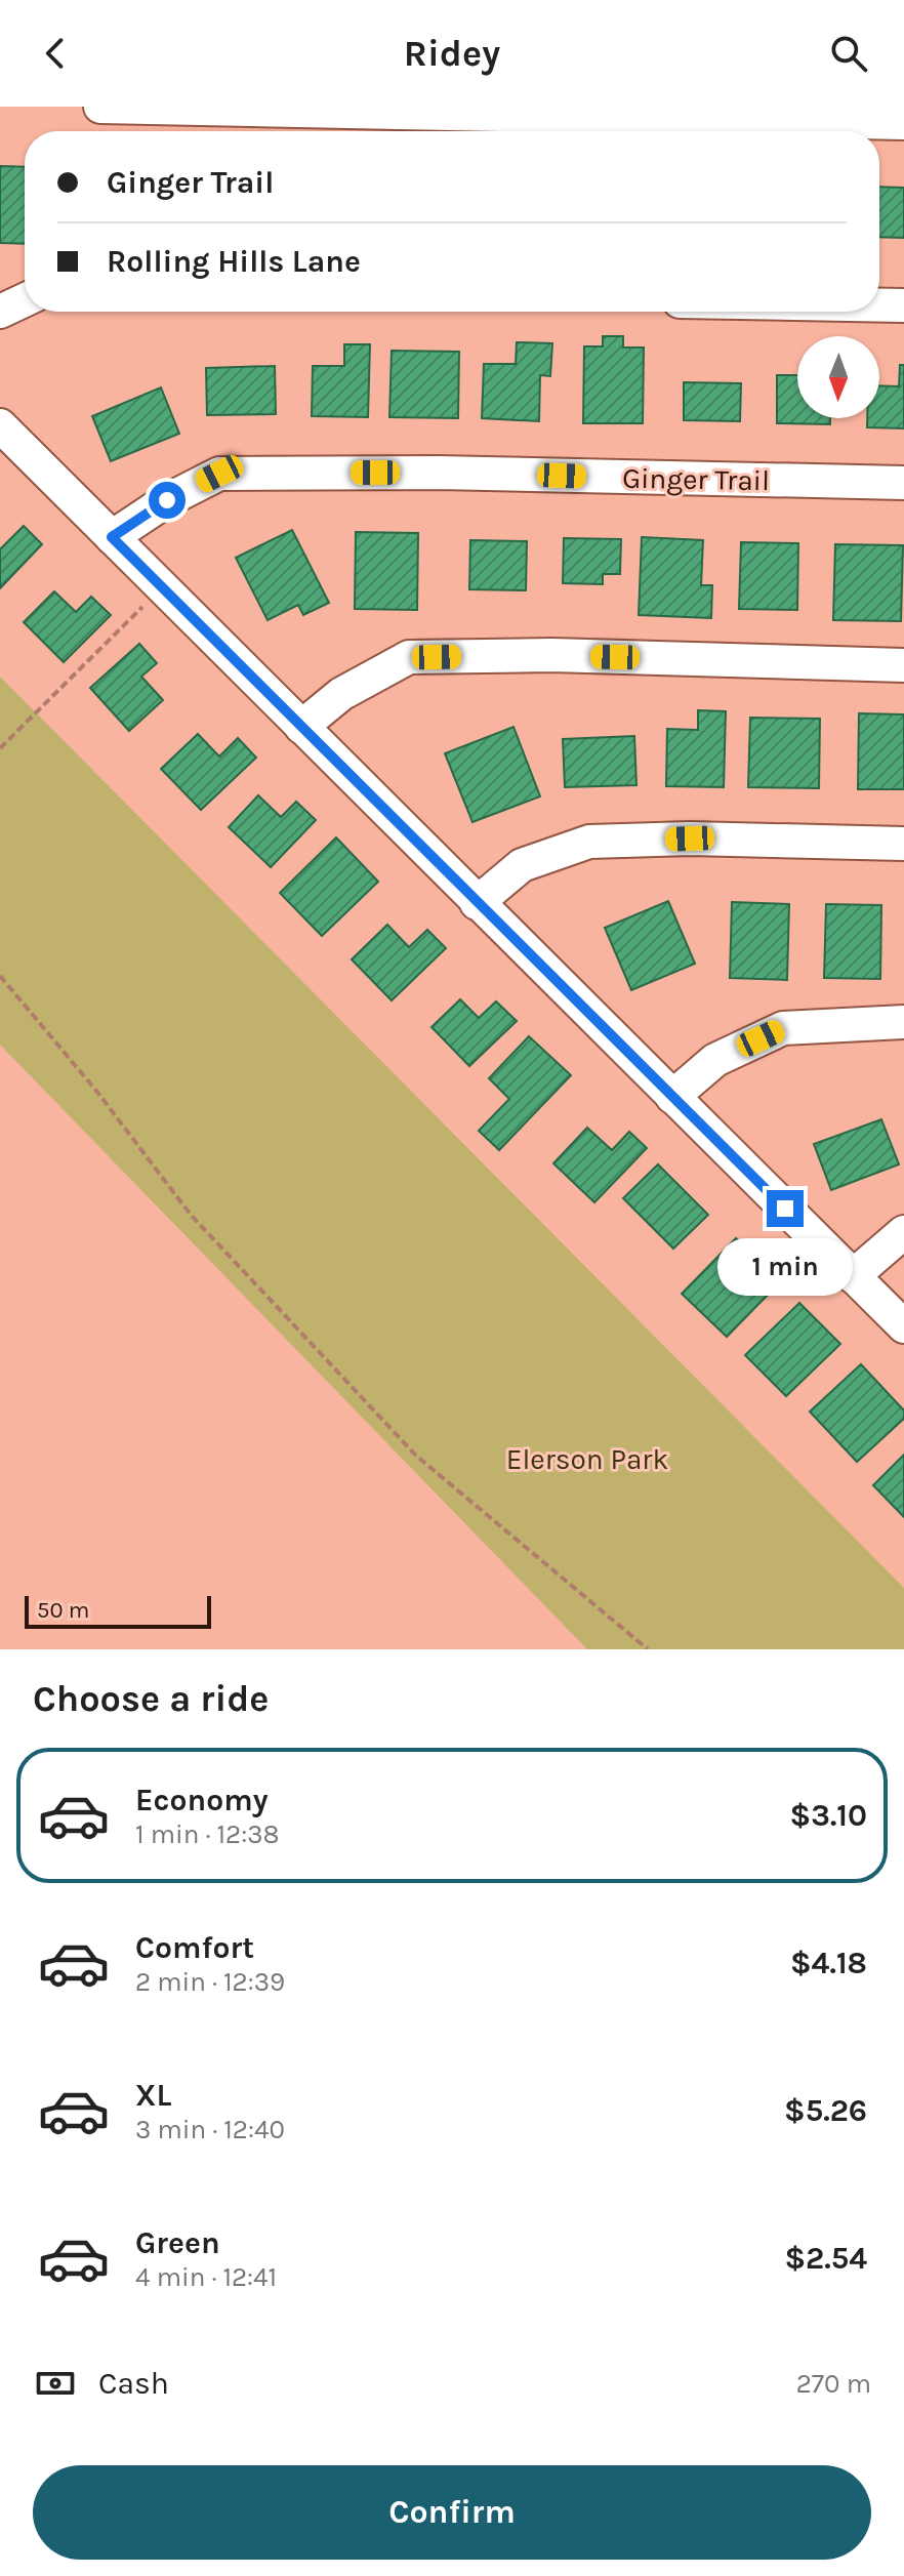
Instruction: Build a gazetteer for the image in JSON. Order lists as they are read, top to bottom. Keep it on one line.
{"streets":{"street":["Ginger Trail"]},"parks":["Elerson Park"],"scale_bar":"50 m","north":"bottom","page":{"header":"Ridey","banner":["Ginger Trail","Rolling Hills Lane"],"bubble":"1 min","scale":"50 m","heading":"Choose a ride","list":[{"name":"Economy","note":"1 min · 12:38","value":"$3.10"},{"name":"Comfort","note":"2 min · 12:39","value":"$4.18"},{"name":"XL","note":"3 min · 12:40","value":"$5.26"},{"name":"Green","note":"4 min · 12:41","value":"$2.54"}],"pay":["Cash","270 m"],"buttons":"Confirm"}}
